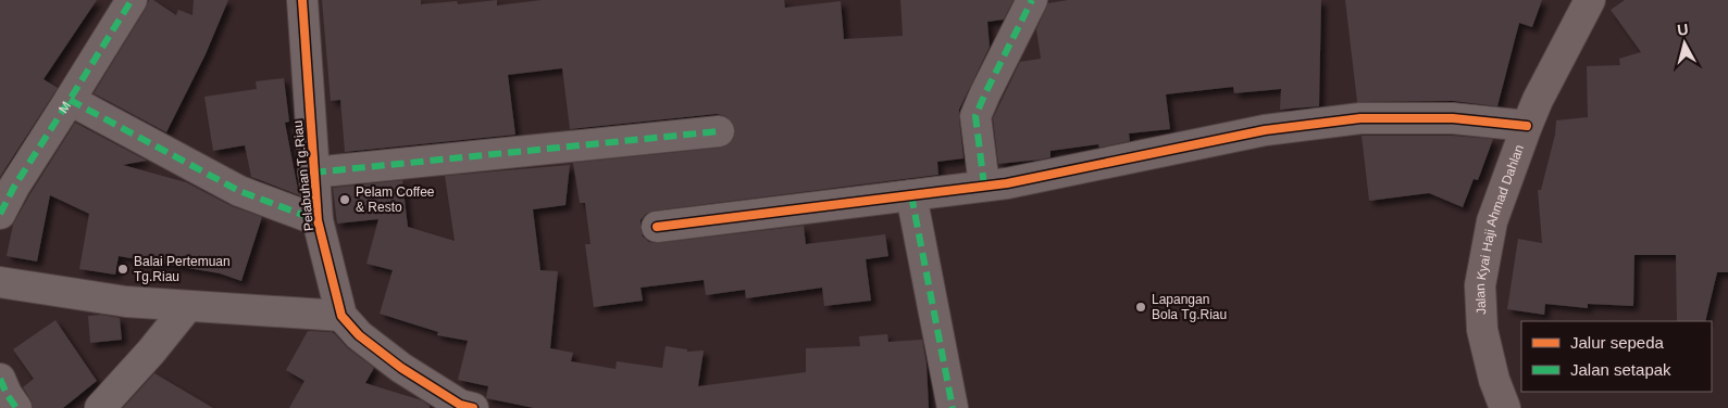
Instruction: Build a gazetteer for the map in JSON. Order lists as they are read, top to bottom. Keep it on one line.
{"streets":{"main road":["Jalan Kyai Haji Ahmad Dahlan"],"street":["M","Pelabuhan Tg.Riau"]},"places":["Pelam Coffee & Resto","Balai Pertemuan Tg.Riau","Lapangan Bola Tg.Riau"],"legend":["Jalur sepeda","Jalan setapak"],"north":"top"}
